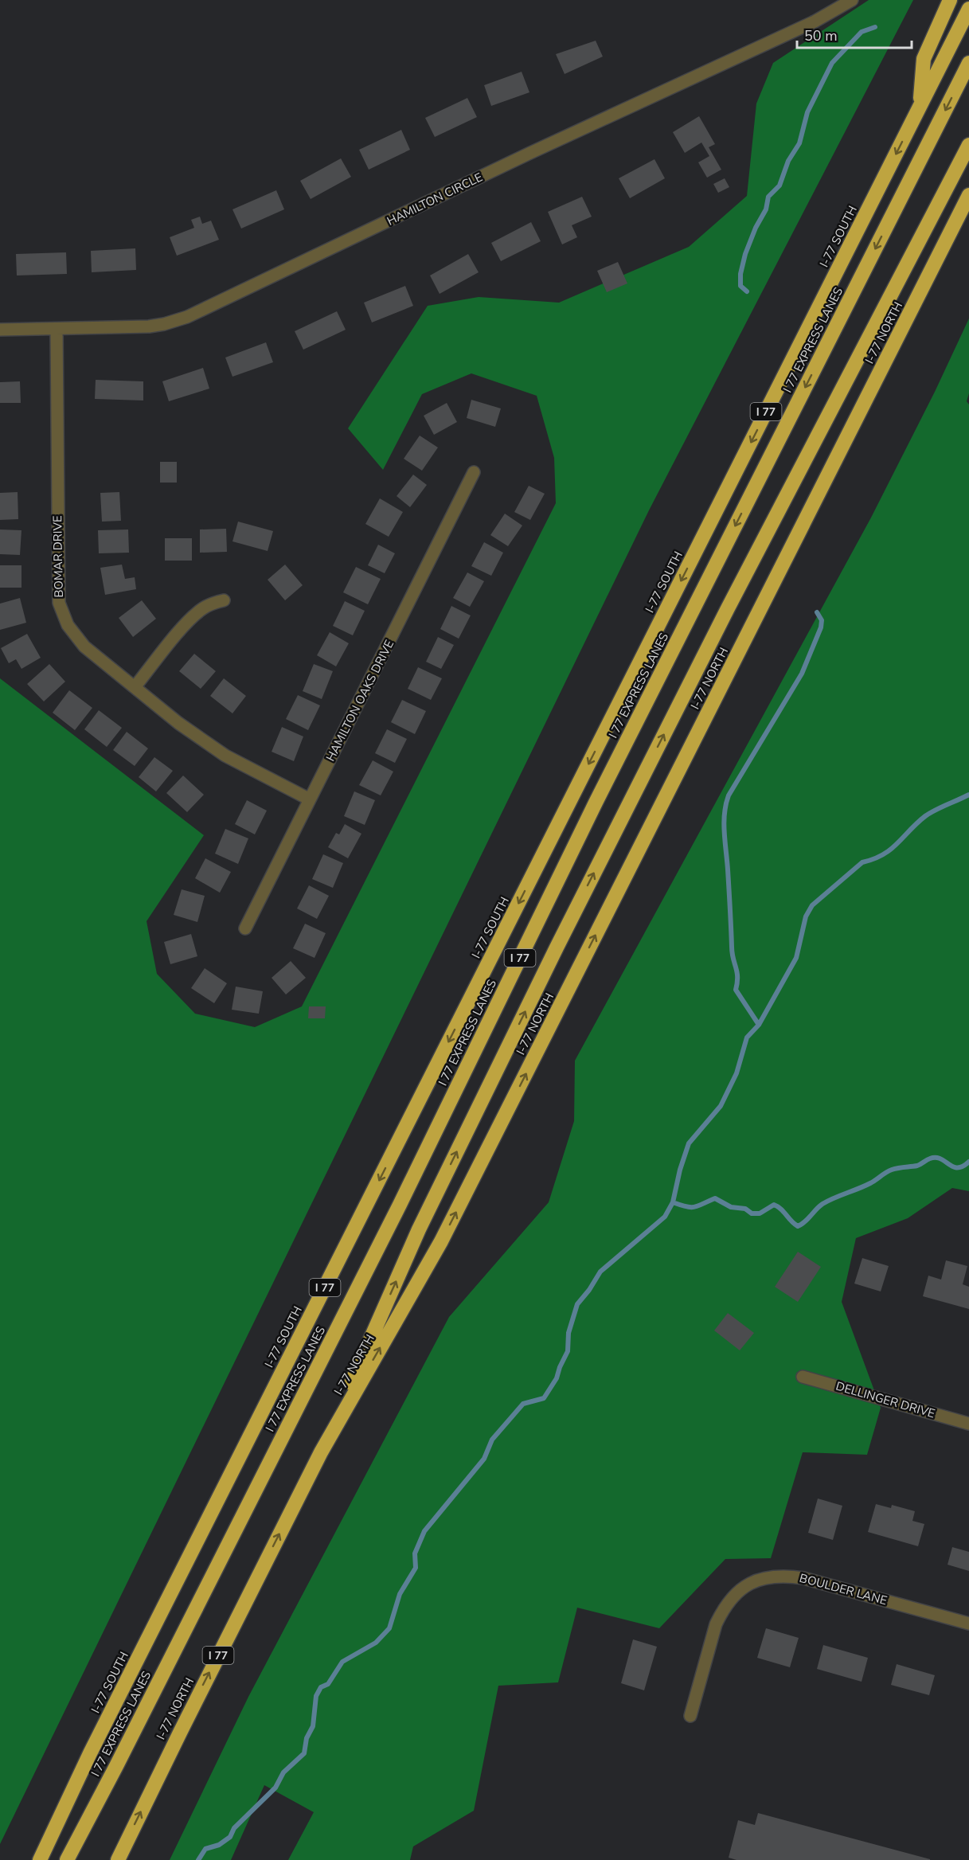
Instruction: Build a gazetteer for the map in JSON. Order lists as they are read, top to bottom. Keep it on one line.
{"streets":{"highway":["I-77 SOUTH","I-77 NORTH","I 77 EXPRESS LANES","I 77"],"street":["HAMILTON CIRCLE","BOMAR DRIVE","HAMILTON OAKS DRIVE","DELLINGER DRIVE","BOULDER LANE"]},"crossings":[["HAMILTON CIRCLE","BOMAR DRIVE"],["I-77 NORTH","I 77"],["BOMAR DRIVE","HAMILTON OAKS DRIVE"]],"scale_bar":"50 m"}
